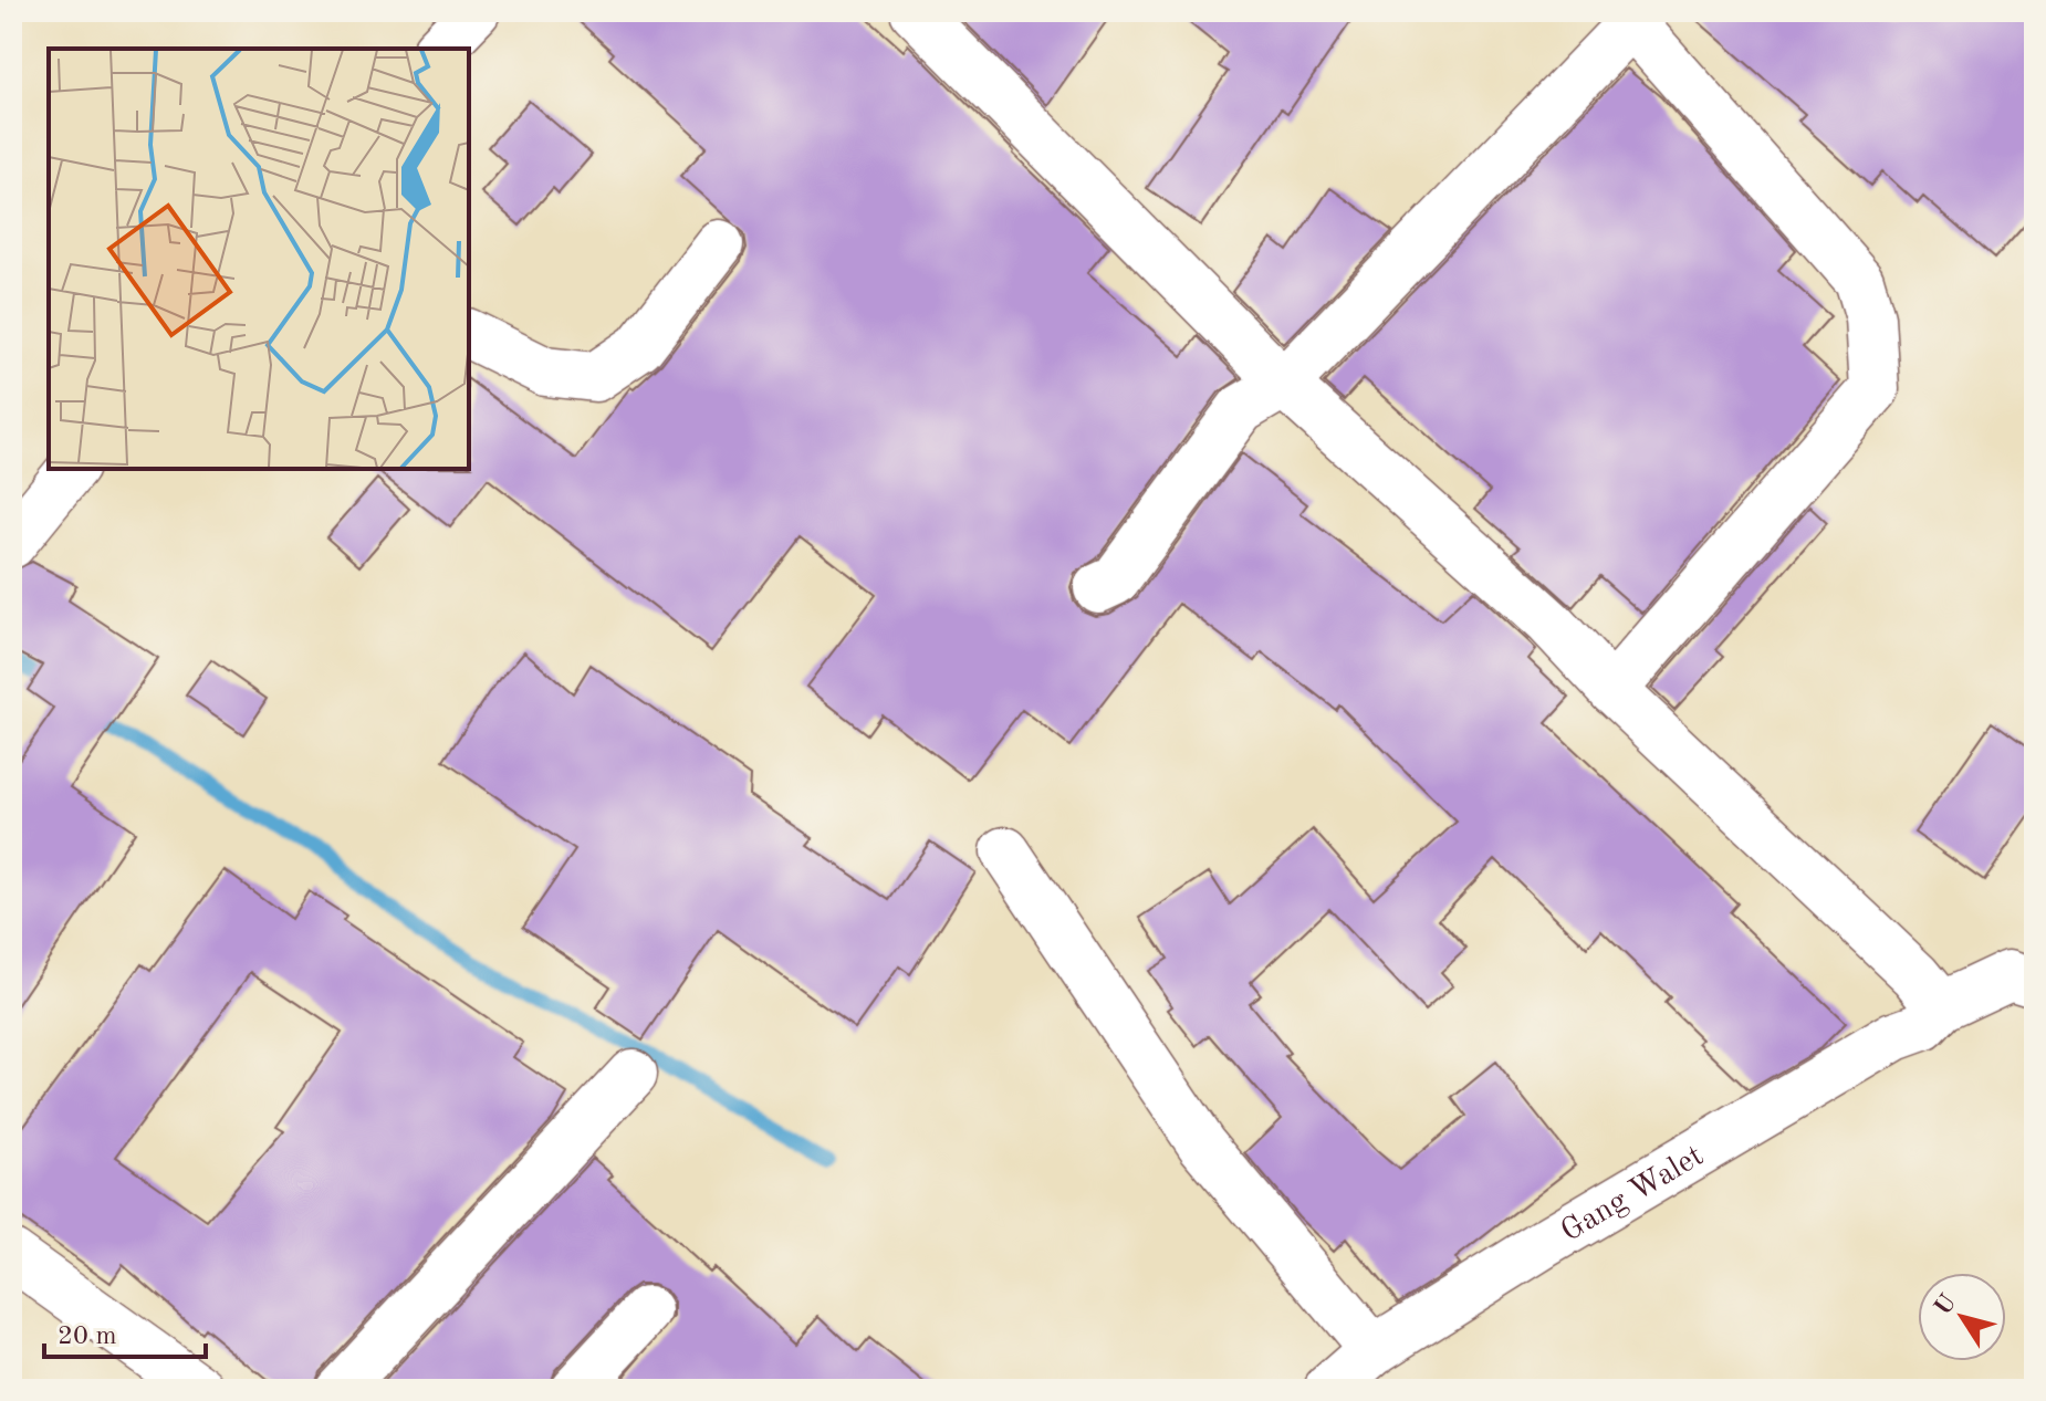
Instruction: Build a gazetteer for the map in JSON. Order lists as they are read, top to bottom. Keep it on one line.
{"streets":{"street":["Gang Walet"]},"scale_bar":"20 m","north":"top left"}
